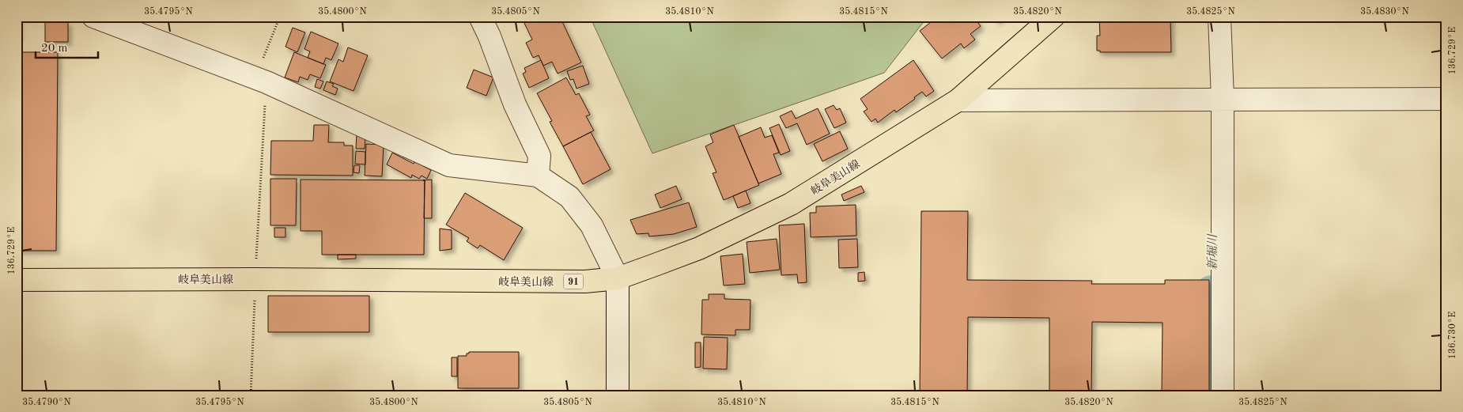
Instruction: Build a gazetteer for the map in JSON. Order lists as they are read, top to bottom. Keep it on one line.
{"streets":{"main road":["岐阜美山線","91"]},"water":["新堀川"],"scale_bar":"20 m","coordinates":["35.4795°N","35.4800°N","35.4805°N","35.4810°N","35.4815°N","35.4820°N","35.4825°N","35.4830°N","136.729°E","136.730°E","35.4790°N"]}
